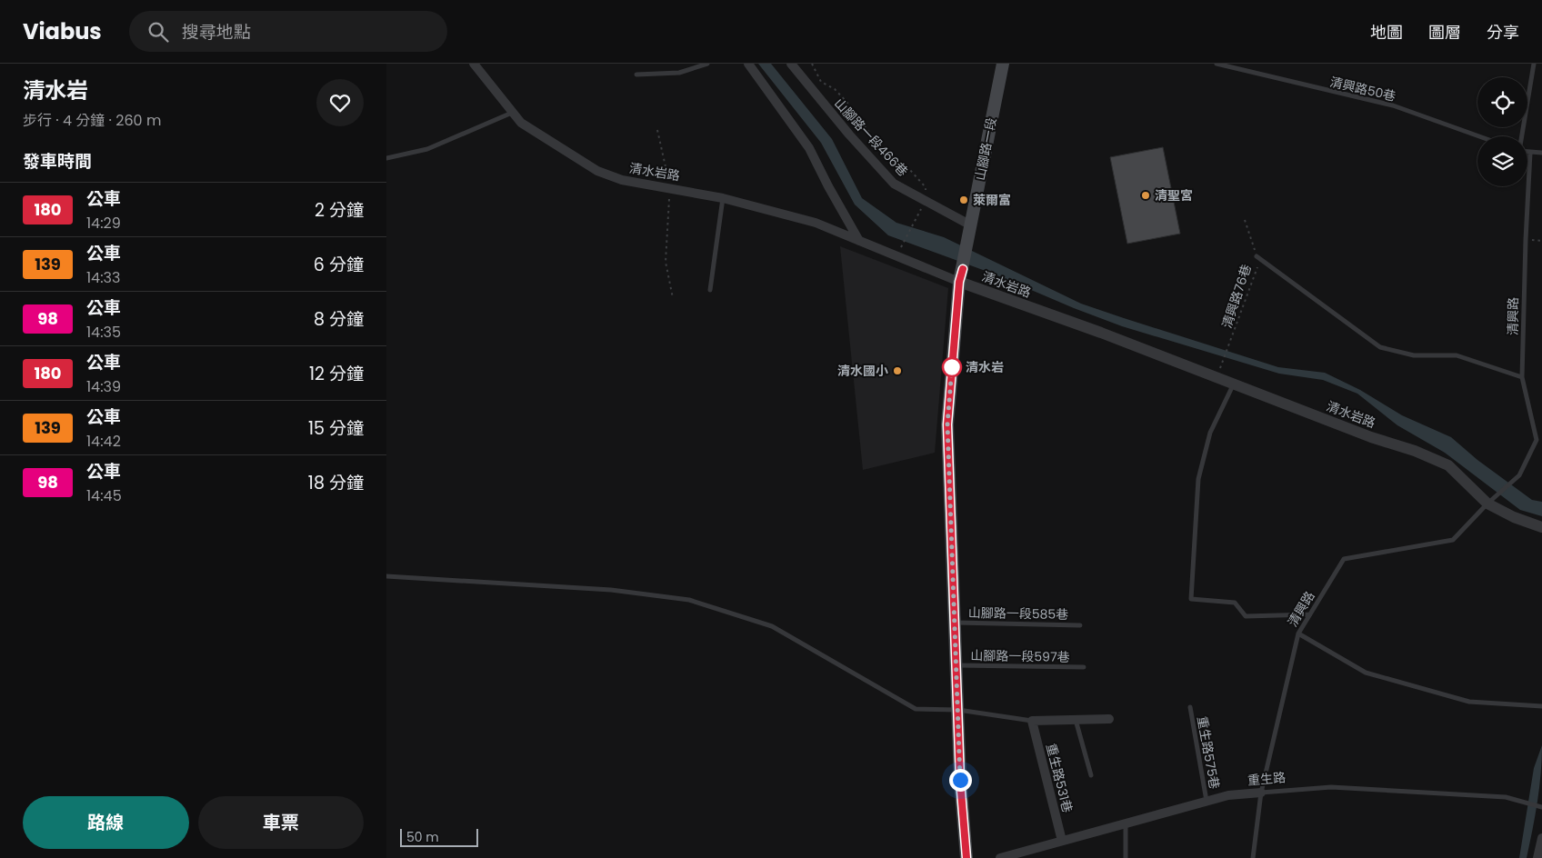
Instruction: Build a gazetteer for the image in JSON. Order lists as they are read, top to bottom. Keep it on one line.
{"streets":{"main road":["山腳路一段"],"street":["山腳路一段466巷","清水岩路","重生路531巷","重生路"],"lane":["清興路50巷","清興路","山腳路一段585巷","山腳路一段597巷","重生路575巷"],"path":["清興路76巷"]},"crossings":[["山腳路一段466巷","山腳路一段"],["山腳路一段","清水岩路"],["清水岩路","清興路76巷"],["清水岩路","清興路"],["清興路","重生路"],["重生路575巷","重生路"],["重生路531巷","重生路"]],"places":["清聖宮","萊爾富","清水岩","清水國小"],"lines":["bus line 180"],"scale_bar":"50 m","page":{"header":"Viabus","search":"搜尋地點","nav":["地圖","圖層","分享"],"heading":[["清水岩","步行 · 4 分鐘 · 260 m"],"發車時間"],"list":[{"mark":"180","name":"公車","note":"14:29","value":"2 分鐘"},{"mark":"139","name":"公車","note":"14:33","value":"6 分鐘"},{"mark":"98","name":"公車","note":"14:35","value":"8 分鐘"},{"mark":"180","name":"公車","note":"14:39","value":"12 分鐘"},{"mark":"139","name":"公車","note":"14:42","value":"15 分鐘"},{"mark":"98","name":"公車","note":"14:45","value":"18 分鐘"}],"buttons":["路線","車票"],"scale":"50 m"}}
